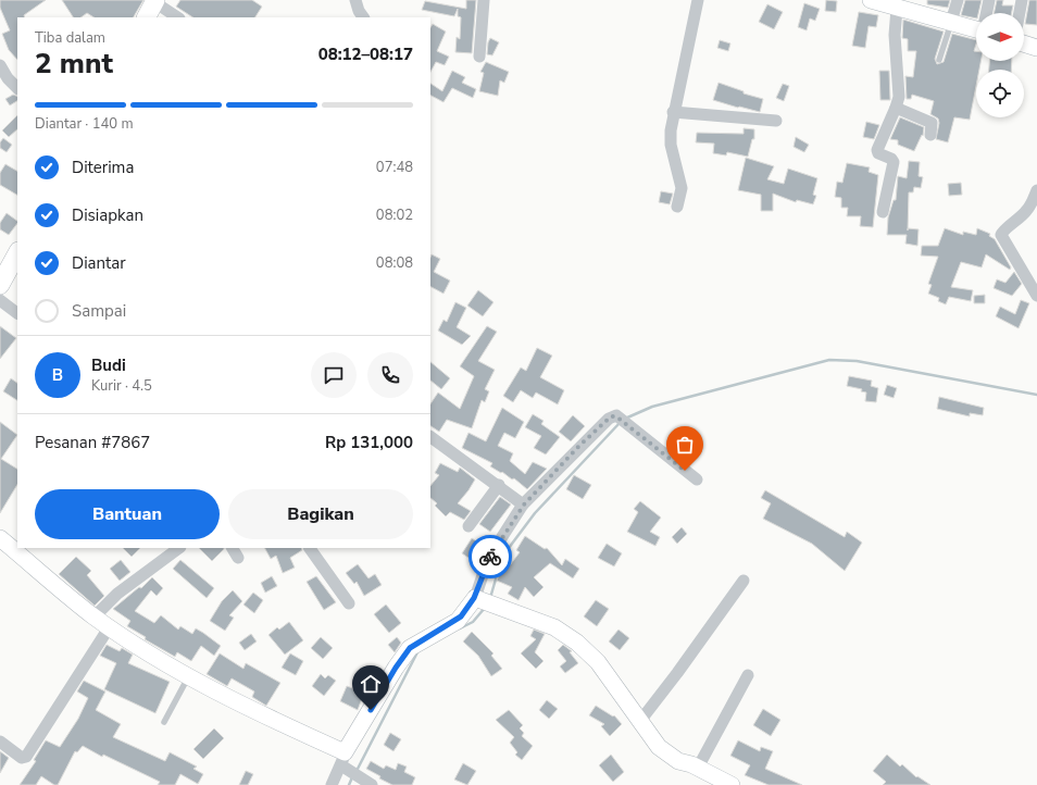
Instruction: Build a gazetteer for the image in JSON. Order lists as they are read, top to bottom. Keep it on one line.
{"north":"right","page":{"heading":["2 mnt","Tiba dalam","08:12–08:17"],"panel":["Budi","Kurir · 4.5","Pesanan #7867","Rp 131,000"],"bar":"Diantar · 140 m","list":[["Diterima","07:48"],["Disiapkan","08:02"],["Diantar","08:08"],"Sampai"],"round":"B","buttons":["Bantuan","Bagikan"]}}
